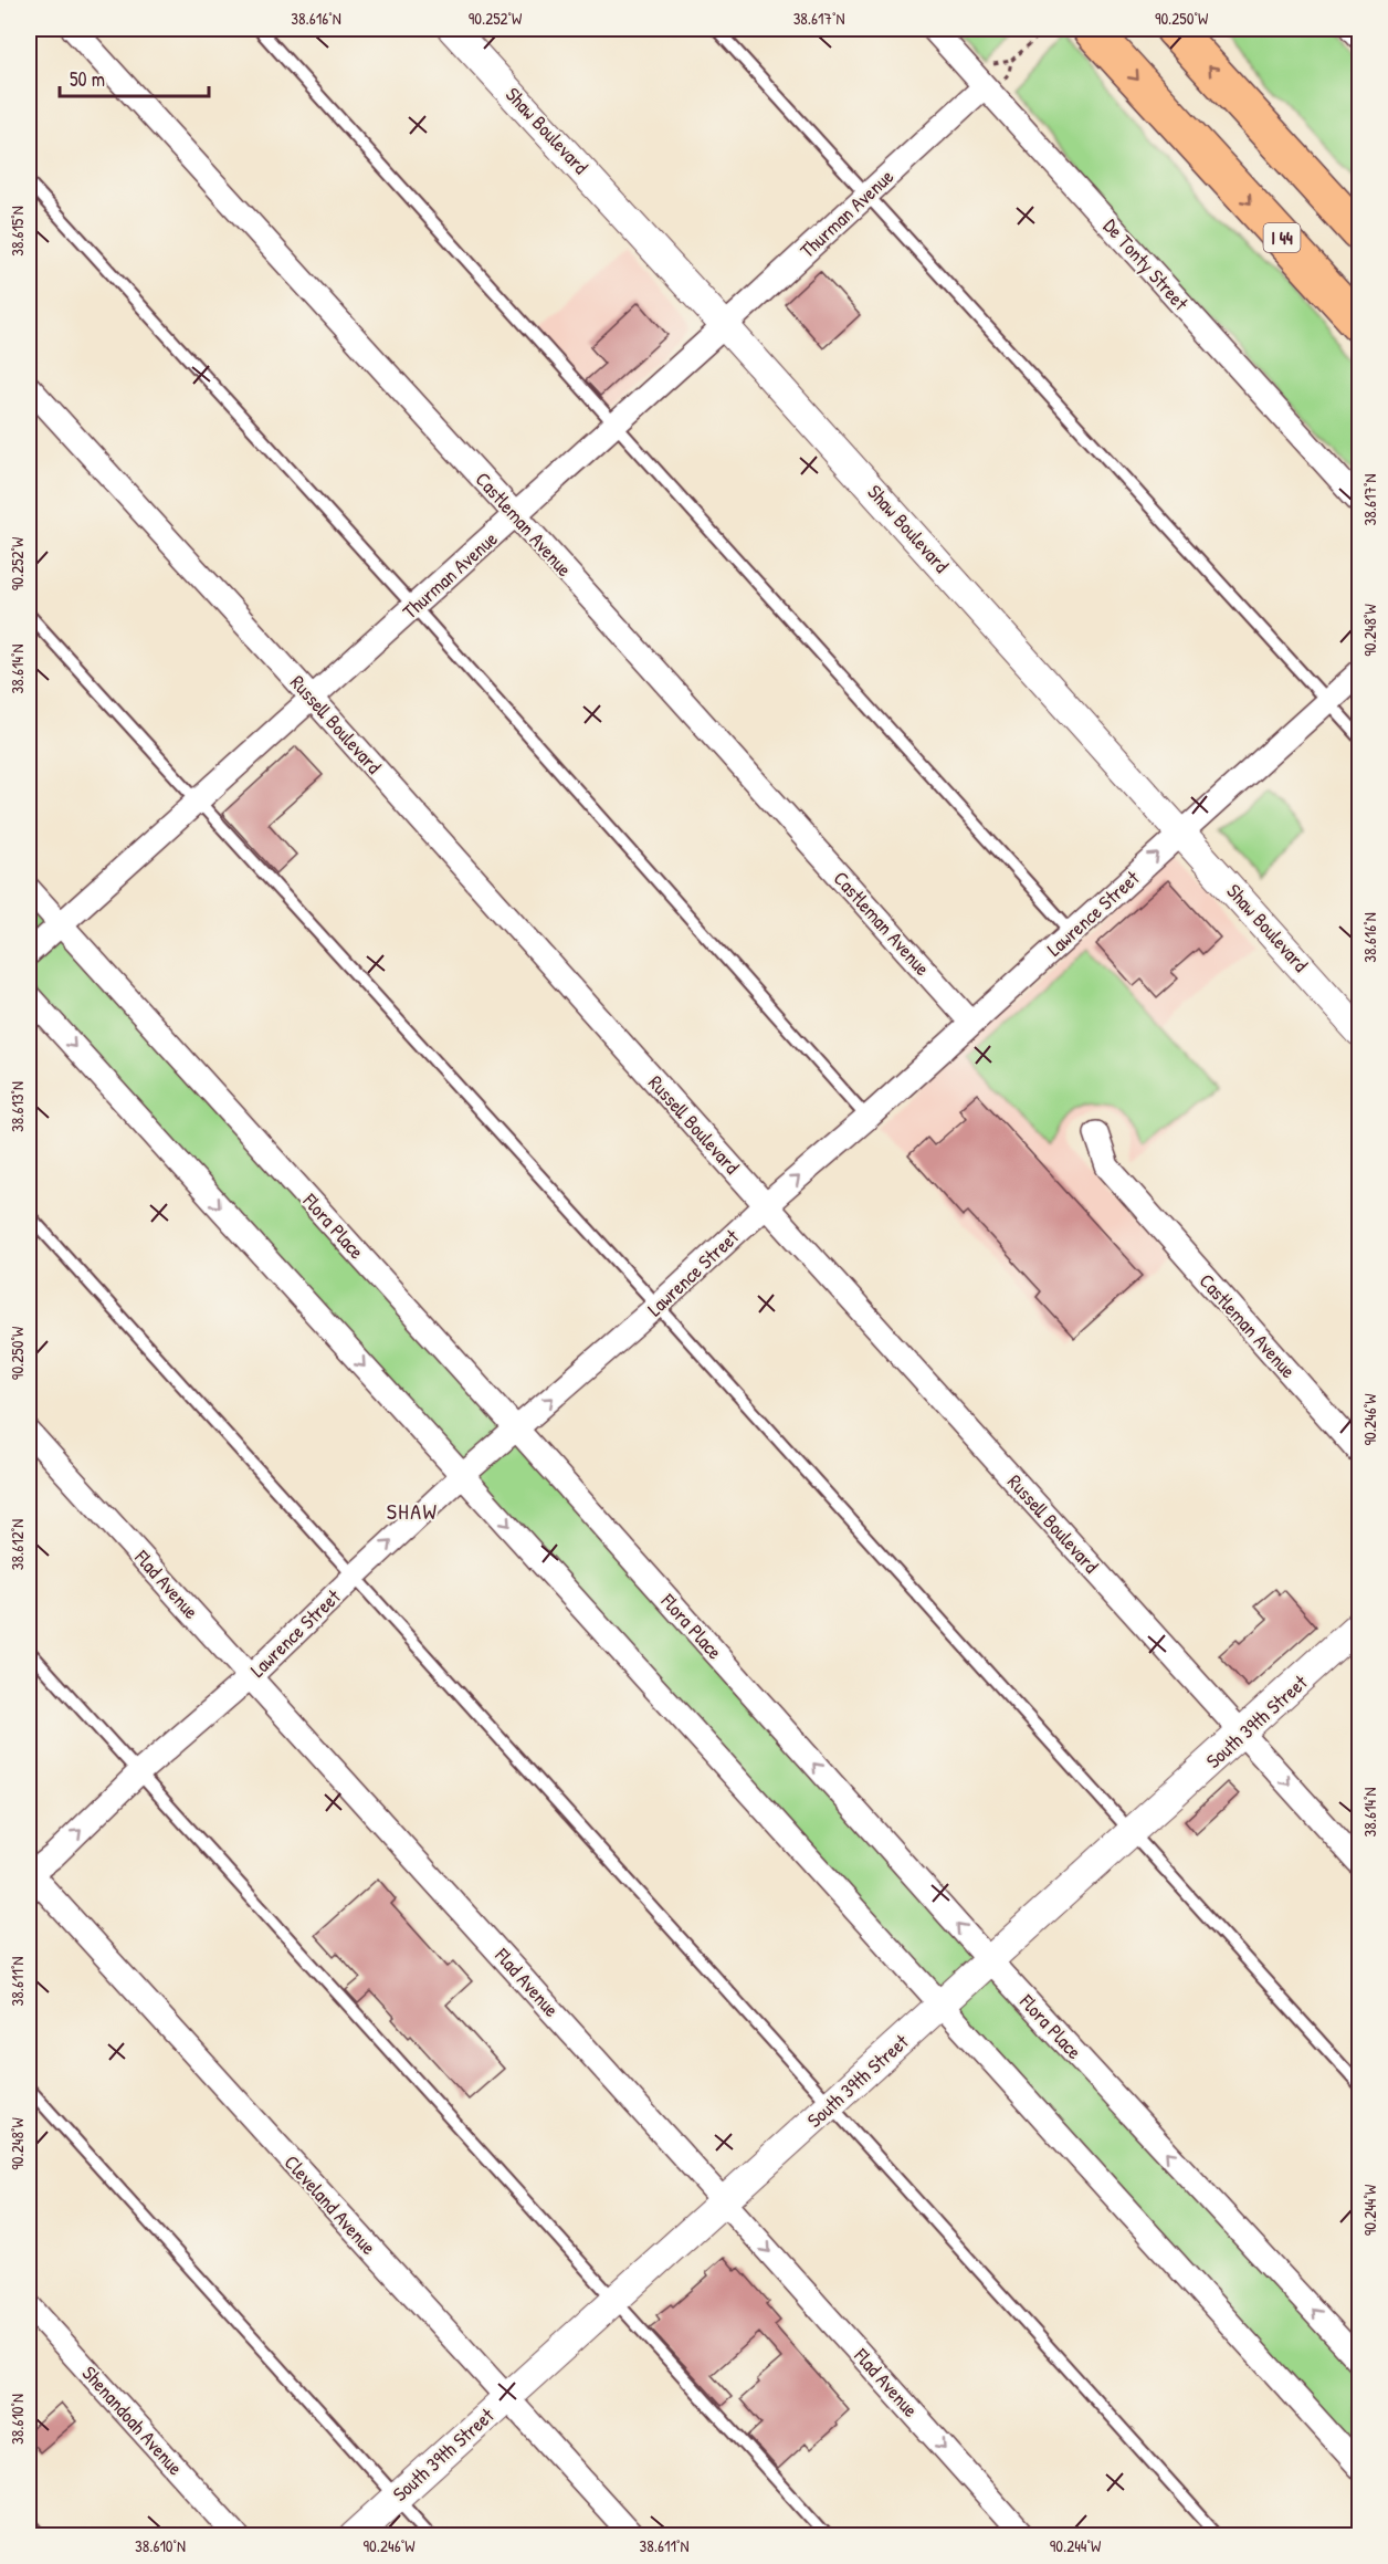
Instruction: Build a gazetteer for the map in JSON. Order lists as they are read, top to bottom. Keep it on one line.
{"streets":{"highway":["I 44"],"street":["Shaw Boulevard","Thurman Avenue","De Tonty Street","Castleman Avenue","Russell Boulevard","Lawrence Street","Flora Place","Flad Avenue","South 39th Street","Cleveland Avenue","Shenandoah Avenue"]},"crossings":[["Shaw Boulevard","Thurman Avenue"],["Shaw Boulevard","Lawrence Street"],["Thurman Avenue","De Tonty Street"],["Thurman Avenue","Castleman Avenue"],["Thurman Avenue","Russell Boulevard"],["Thurman Avenue","Flora Place"],["Castleman Avenue","Lawrence Street"],["Russell Boulevard","Lawrence Street"],["Russell Boulevard","South 39th Street"],["Lawrence Street","Flora Place"],["Lawrence Street","Flad Avenue"],["Lawrence Street","Cleveland Avenue"],["Flora Place","South 39th Street"],["Flad Avenue","South 39th Street"],["South 39th Street","Cleveland Avenue"]],"one_way":["Lawrence Street"],"districts":["SHAW"],"scale_bar":"50 m","coordinates":["38.616°N","90.252°W","38.617°N","90.250°W","38.615°N","90.248°W","38.614°N","38.613°N","90.246°W","38.612°N","38.611°N","90.244°W","38.610°N"]}
